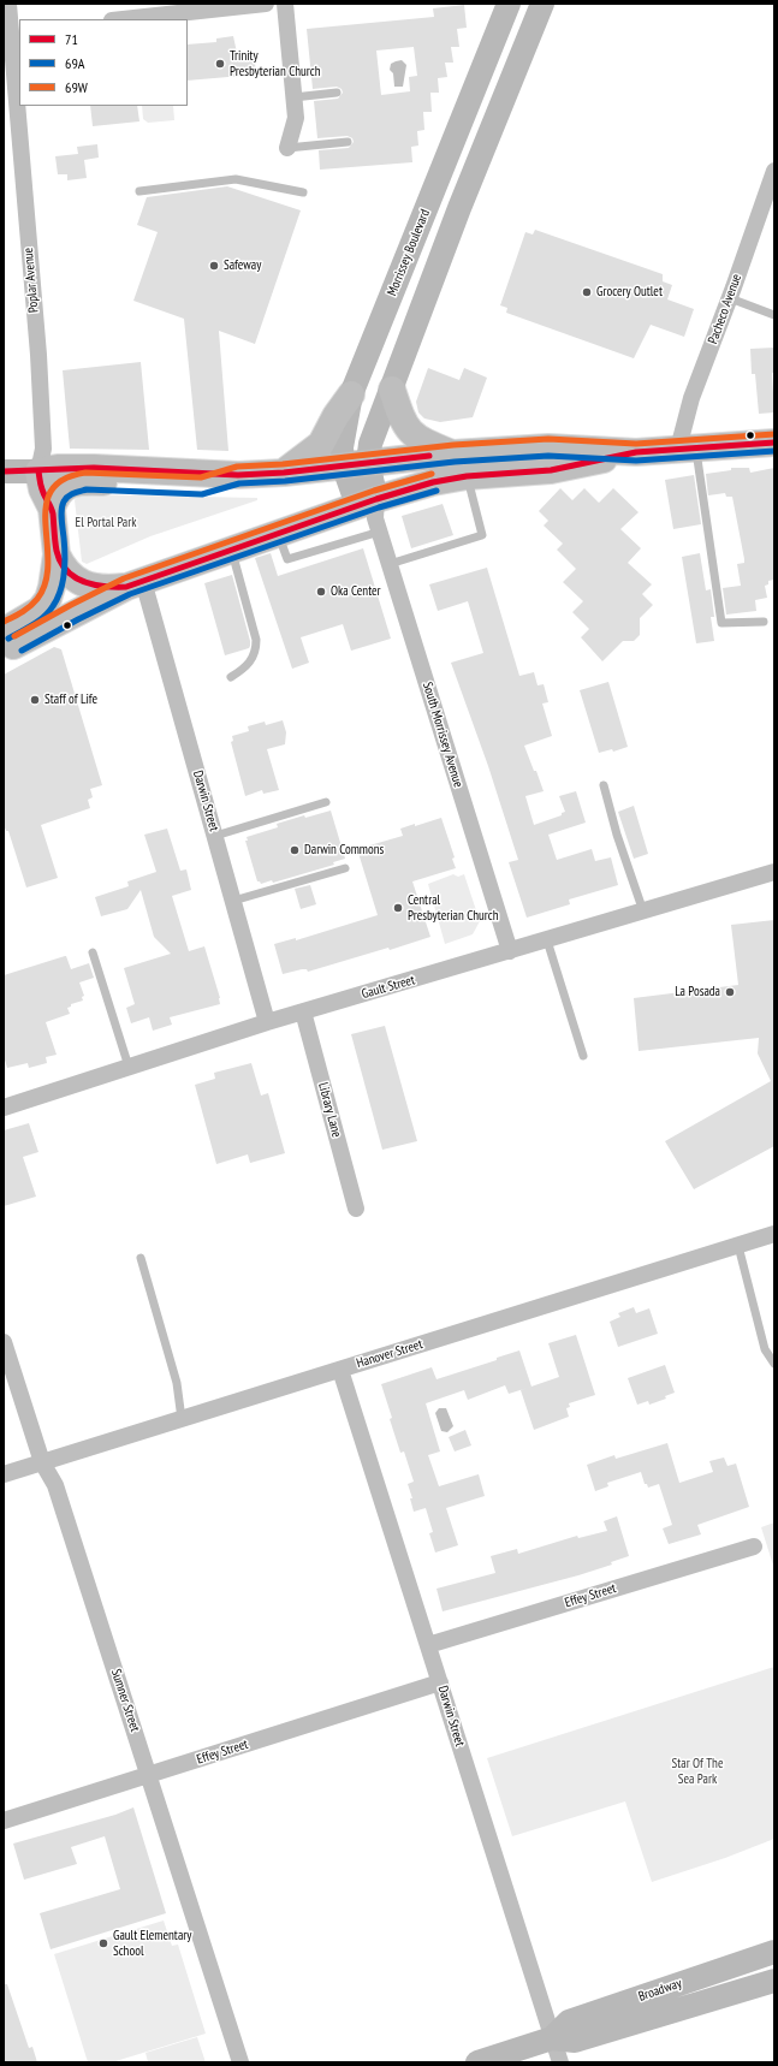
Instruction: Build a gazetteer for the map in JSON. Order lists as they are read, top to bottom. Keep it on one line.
{"streets":{"main road":["Morrissey Boulevard","Poplar Avenue","Broadway"],"street":["Pacheco Avenue","South Morrissey Avenue","Darwin Street","Gault Street","Library Lane","Hanover Street","Effey Street","Sumner Street"]},"crossings":[["Morrissey Boulevard","South Morrissey Avenue"],["South Morrissey Avenue","Gault Street"],["Darwin Street","Gault Street"],["Darwin Street","Hanover Street"],["Darwin Street","Effey Street"],["Darwin Street","Broadway"],["Gault Street","Library Lane"],["Hanover Street","Sumner Street"],["Effey Street","Sumner Street"]],"parks":["El Portal Park","Star Of The Sea Park"],"places":["Trinity Presbyterian Church","Safeway","Grocery Outlet","Oka Center","Staff of Life","Darwin Commons","Central Presbyterian Church","La Posada","Gault Elementary School"],"lines":["transit line 69W","transit line 71","transit line 69A"],"legend":["71","69A","69W"]}
